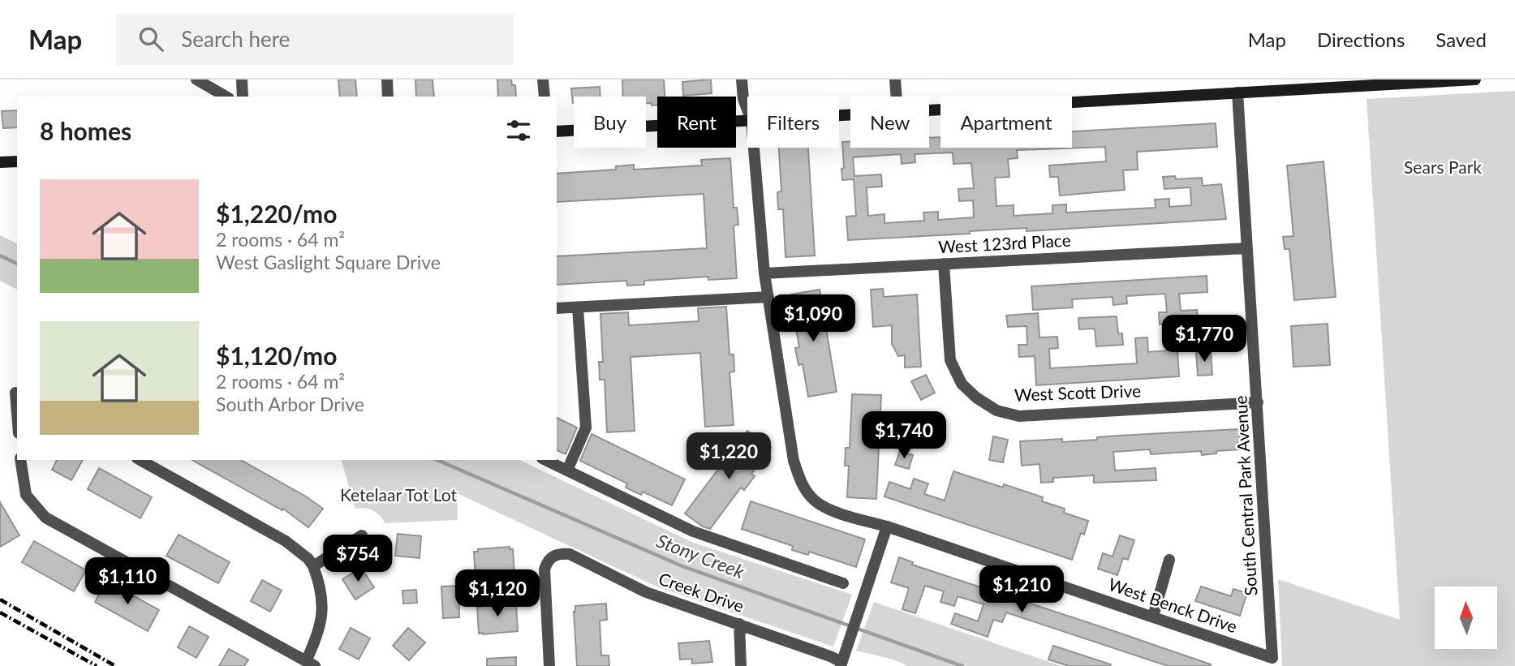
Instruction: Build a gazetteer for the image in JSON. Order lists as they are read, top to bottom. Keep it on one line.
{"streets":{"street":["West 123rd Place","West Scott Drive","South Central Park Avenue","Creek Drive","West Benck Drive"]},"crossings":[["West 123rd Place","West Scott Drive"],["West 123rd Place","South Central Park Avenue"],["West Scott Drive","South Central Park Avenue"],["South Central Park Avenue","West Benck Drive"]],"water":["Stony Creek"],"parks":["Sears Park","Ketelaar Tot Lot"],"north":"top","page":{"header":"Map","search":"Search here","nav":["Map","Directions","Saved"],"chip":["Buy","Rent","Filters","New","Apartment"],"heading":"8 homes","list":[{"name":"$1,220/mo","note":"2 rooms · 64 m² · West Gaslight Square Drive"},{"name":"$1,120/mo","note":"2 rooms · 64 m² · South Arbor Drive"}],"price":["$1,090","$1,770","$1,740","$1,220","$754","$1,110","$1,210","$1,120"]}}
